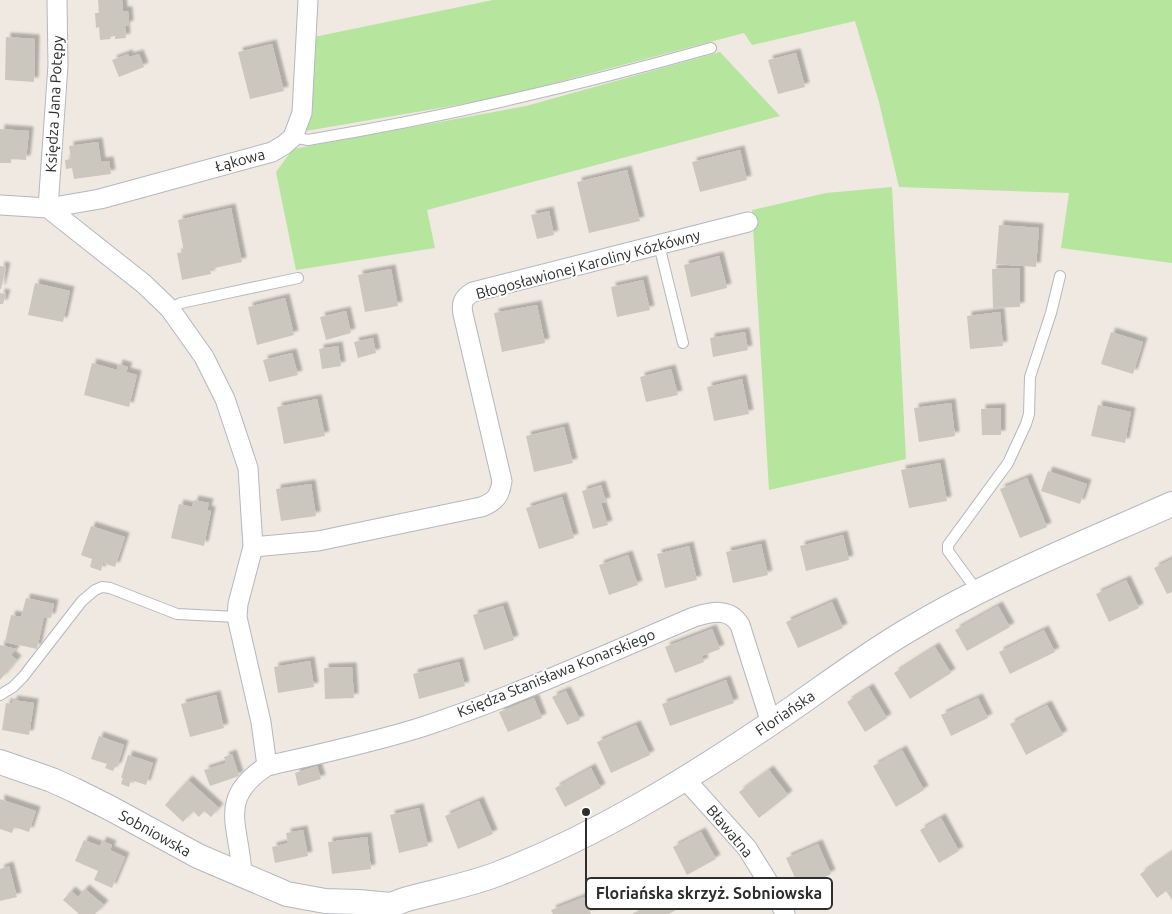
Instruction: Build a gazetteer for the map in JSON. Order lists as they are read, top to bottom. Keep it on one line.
{"streets":{"street":["Księdza Jana Potępy","Łąkowa","Błogosławionej Karoliny Kózkówny","Księdza Stanisława Konarskiego","Floriańska","Bławatna","Sobniowska"]},"crossings":[["Księdza Jana Potępy","Łąkowa"],["Księdza Stanisława Konarskiego","Floriańska"],["Księdza Stanisława Konarskiego","Sobniowska"],["Floriańska","Bławatna"],["Floriańska","Sobniowska"]],"places":["Floriańska skrzyż. Sobniowska"]}
